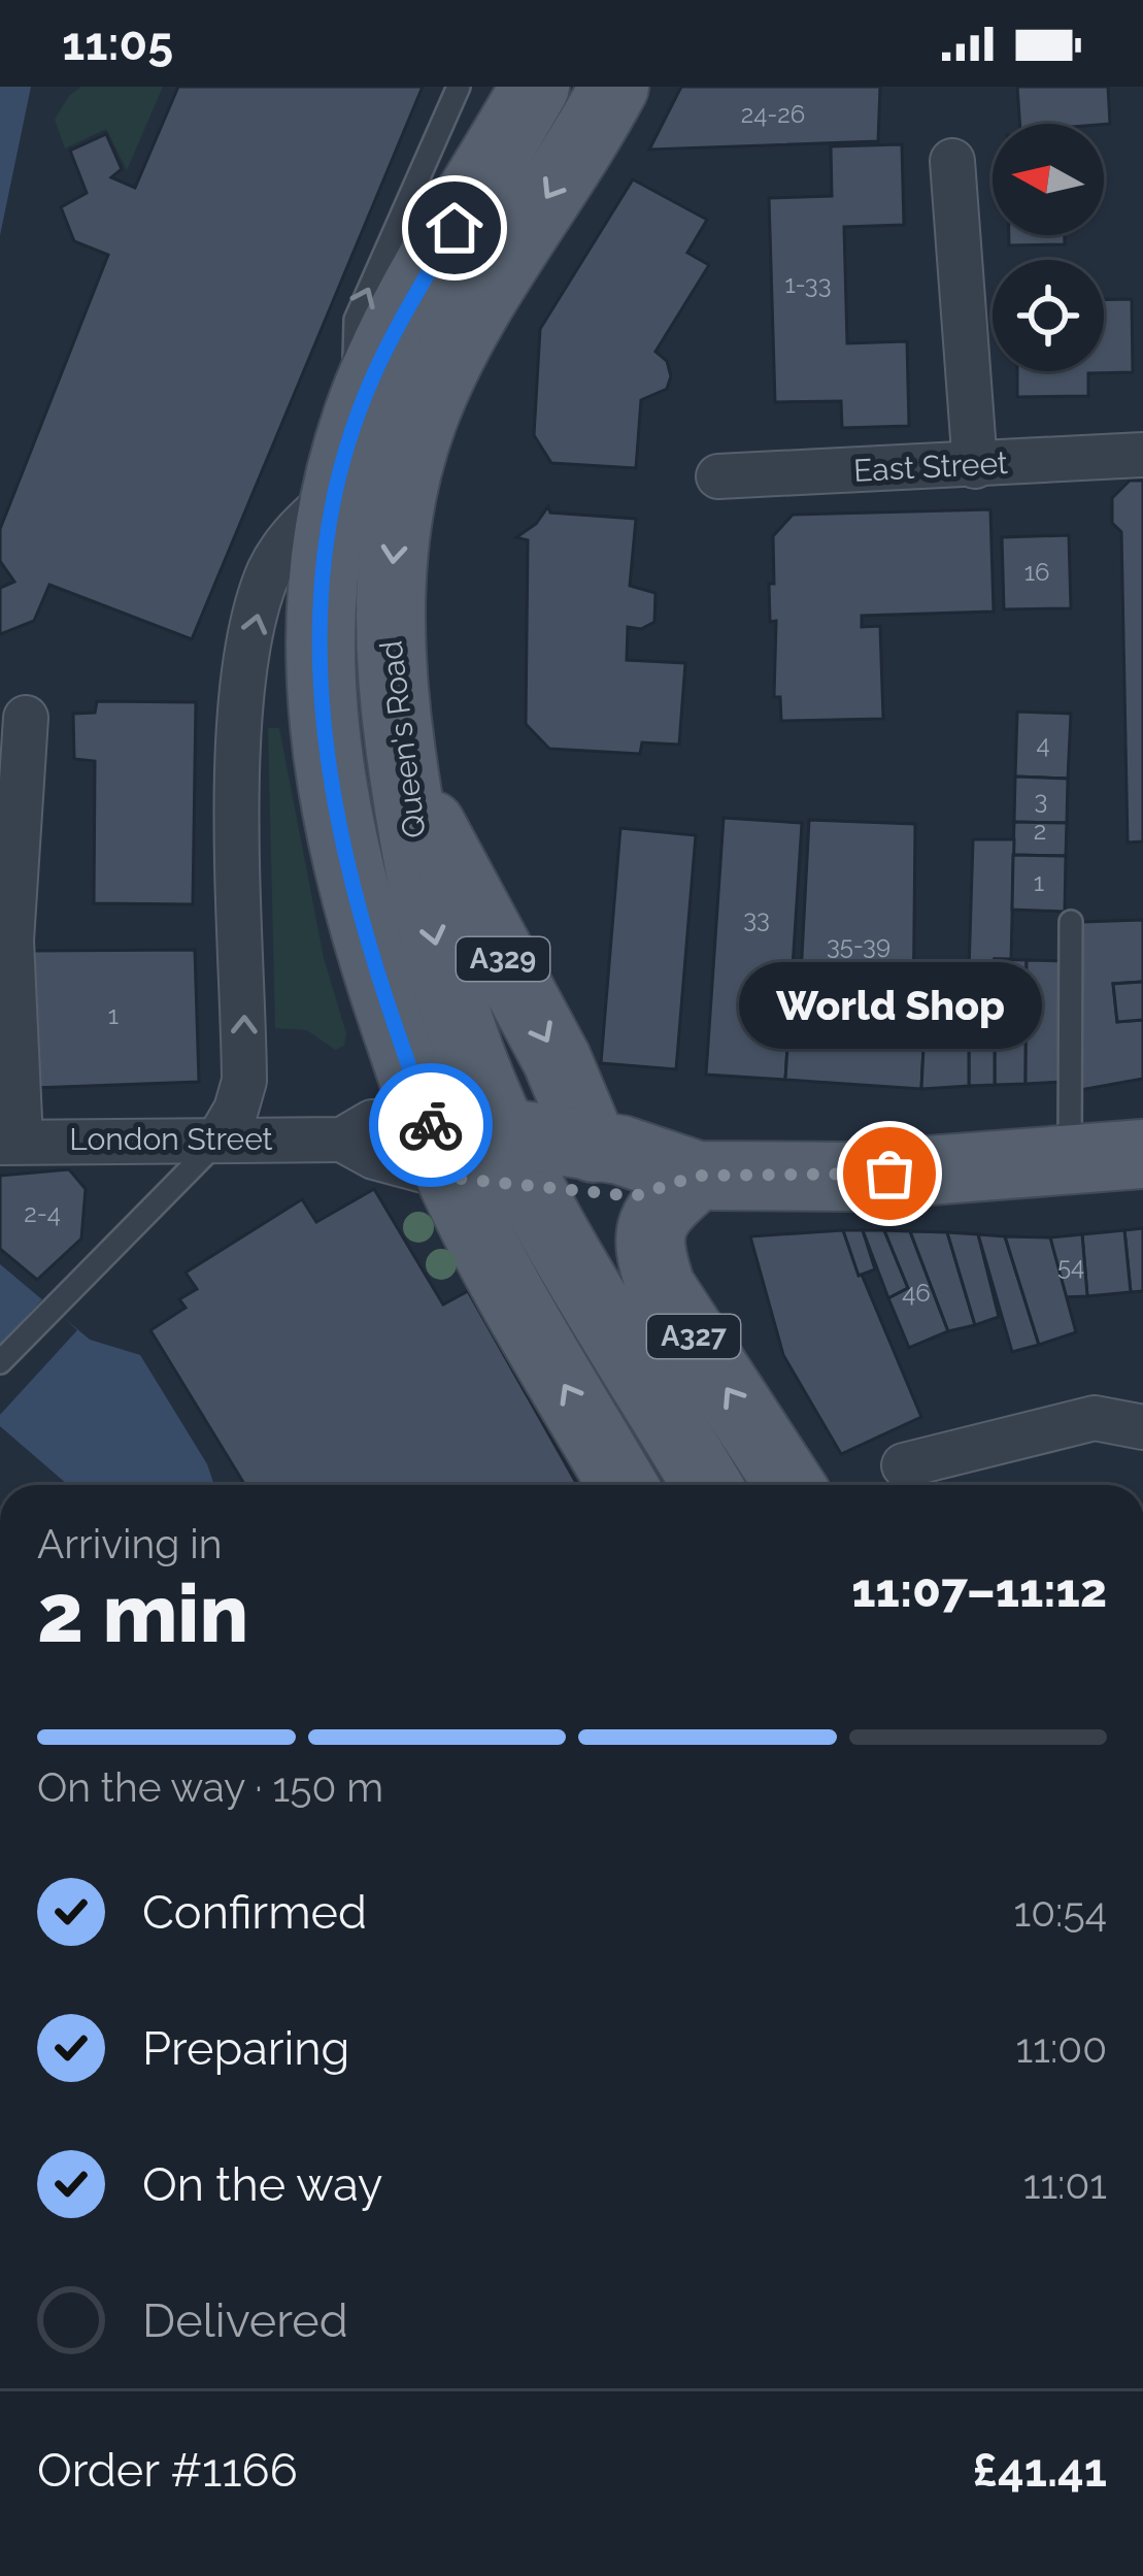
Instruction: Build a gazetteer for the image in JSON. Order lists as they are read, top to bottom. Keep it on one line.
{"streets":{"main road":["Queen's Road","A329","London Street","A327"],"street":["East Street"]},"crossings":[["Queen's Road","A329"],["Queen's Road","London Street"],["A329","London Street"],["London Street","A327"]],"places":["World Shop"],"house_numbers":["24-26","1-33","16","4","3","2","1","33","35-39","1","2-4","54","46"],"north":"left","page":{"status":"11:05","bubble":"World Shop","heading":["2 min","Arriving in","11:07–11:12"],"panel":["Order #1166","£41.41"],"bar":"On the way · 150 m","list":[["Confirmed","10:54"],["Preparing","11:00"],["On the way","11:01"],"Delivered"]}}
